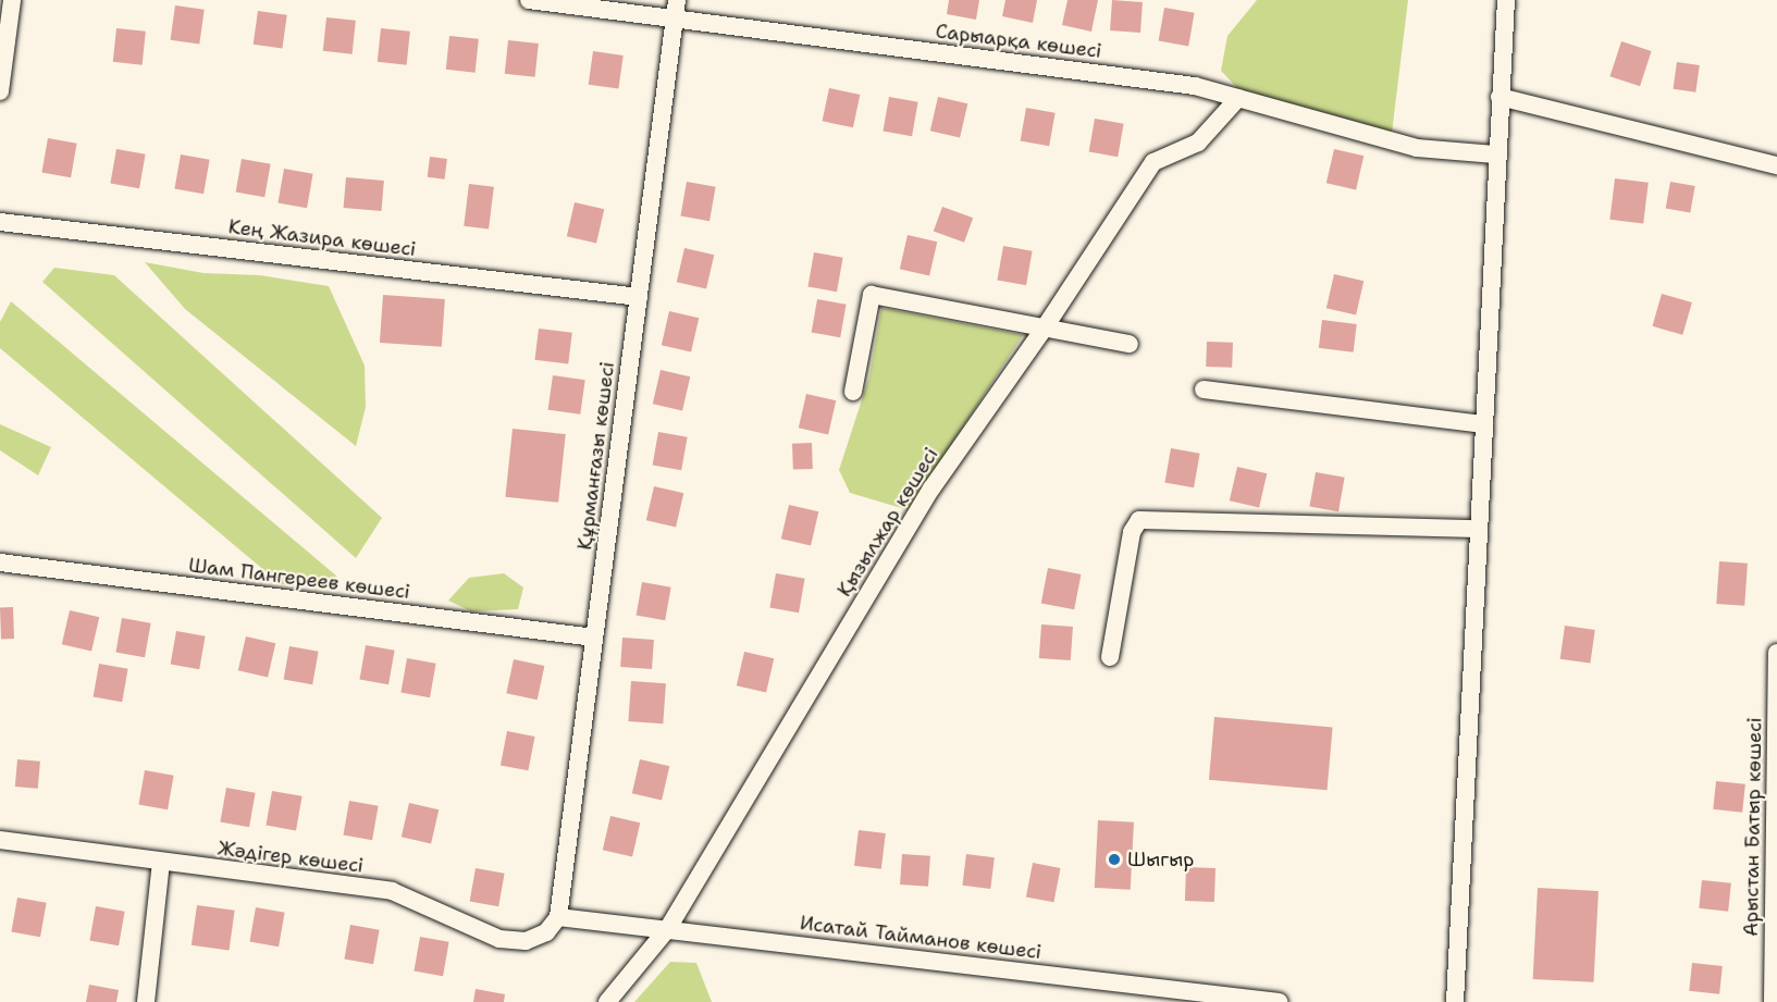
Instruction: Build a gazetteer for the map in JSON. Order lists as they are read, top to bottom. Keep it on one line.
{"streets":{"street":["Сарыарқа көшесі","Кең Жазира көшесі","Құрманғазы көшесі","Қызылжар көшесі","Шам Пангереев көшесі","Арыстан Батыр көшесі","Жәдігер көшесі","Исатай Тайманов көшесі"]},"crossings":[["Сарыарқа көшесі","Құрманғазы көшесі"],["Сарыарқа көшесі","Қызылжар көшесі"],["Кең Жазира көшесі","Құрманғазы көшесі"],["Құрманғазы көшесі","Шам Пангереев көшесі"],["Құрманғазы көшесі","Жәдігер көшесі"],["Құрманғазы көшесі","Исатай Тайманов көшесі"],["Қызылжар көшесі","Исатай Тайманов көшесі"],["Жәдігер көшесі","Исатай Тайманов көшесі"]],"places":["Шыгыр"]}
